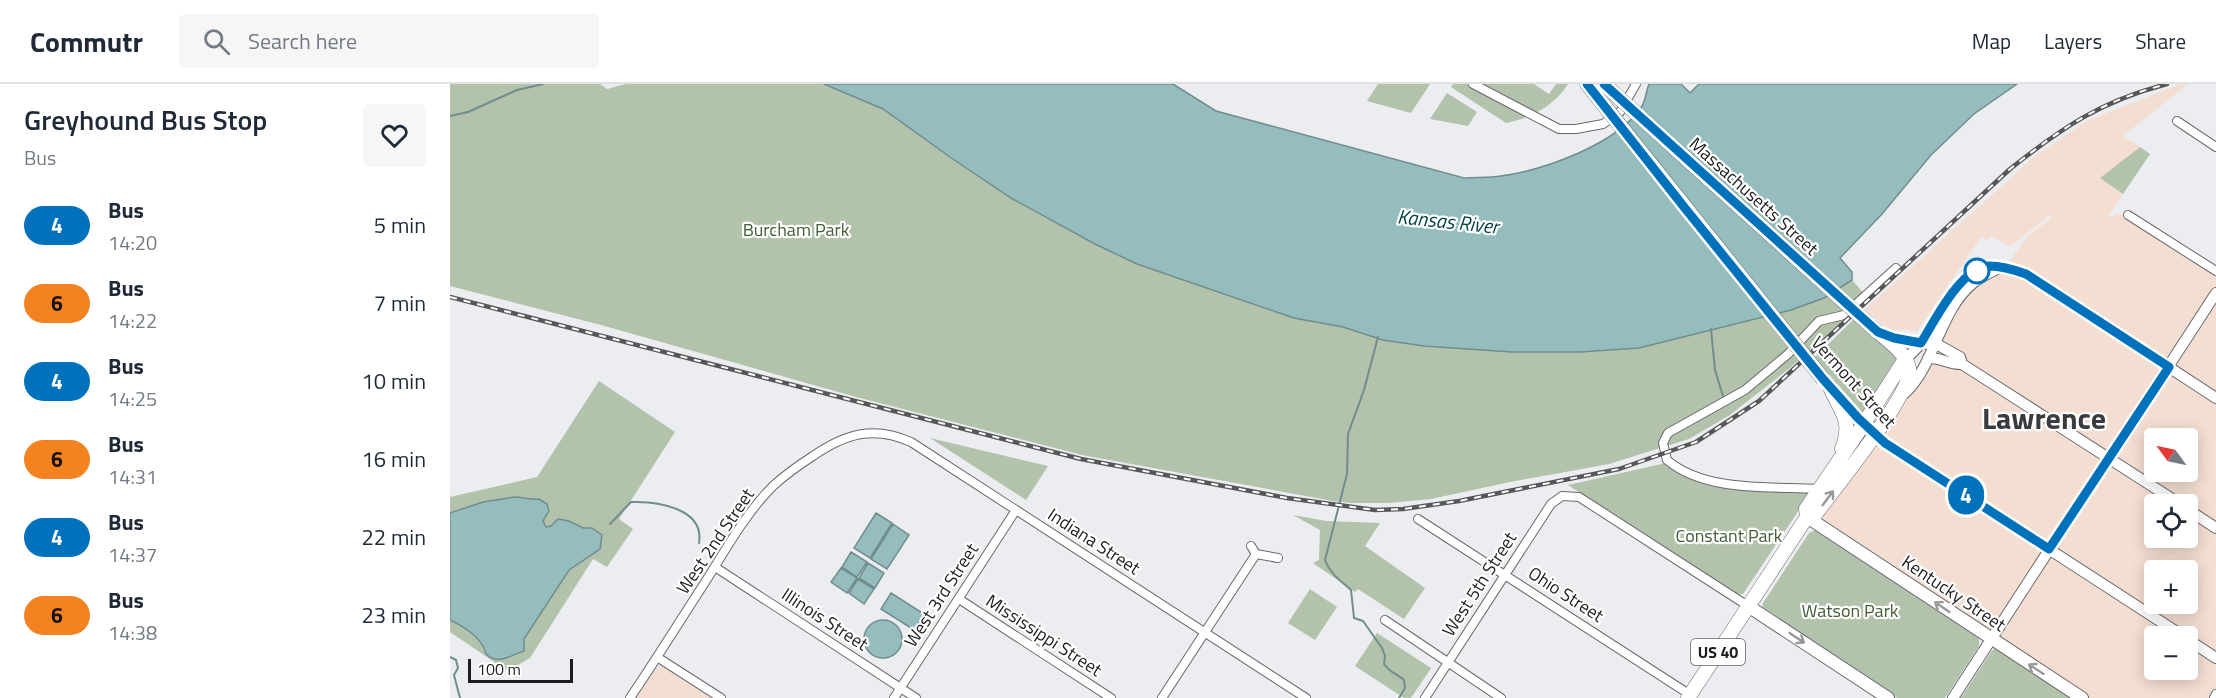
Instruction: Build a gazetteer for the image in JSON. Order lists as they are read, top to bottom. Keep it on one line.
{"streets":{"highway":["Massachusetts Street","Vermont Street","US 40"],"main road":["Kentucky Street"],"street":["West 2nd Street","Indiana Street","West 5th Street","Ohio Street","West 3rd Street","Illinois Street","Mississippi Street"]},"crossings":[["Massachusetts Street","Vermont Street"],["Massachusetts Street","US 40"],["Vermont Street","US 40"],["West 2nd Street","Indiana Street"],["West 2nd Street","Illinois Street"],["Indiana Street","West 3rd Street"],["West 5th Street","Ohio Street"],["West 5th Street","US 40"],["Kentucky Street","US 40"],["Ohio Street","US 40"],["West 3rd Street","Illinois Street"],["West 3rd Street","Mississippi Street"]],"districts":["Lawrence"],"water":["Kansas River"],"parks":["Burcham Park","Constant Park","Watson Park"],"lines":["bus line 4"],"scale_bar":"100 m","north":"top left","page":{"header":"Commutr","search":"Search here","nav":["Map","Layers","Share"],"heading":["Greyhound Bus Stop","Bus"],"on_map":"4","list":[{"mark":"4","name":"Bus","note":"14:20","value":"5 min"},{"mark":"6","name":"Bus","note":"14:22","value":"7 min"},{"mark":"4","name":"Bus","note":"14:25","value":"10 min"},{"mark":"6","name":"Bus","note":"14:31","value":"16 min"},{"mark":"4","name":"Bus","note":"14:37","value":"22 min"},{"mark":"6","name":"Bus","note":"14:38","value":"23 min"}],"map_buttons":["+","−"],"scale":"100 m"}}
